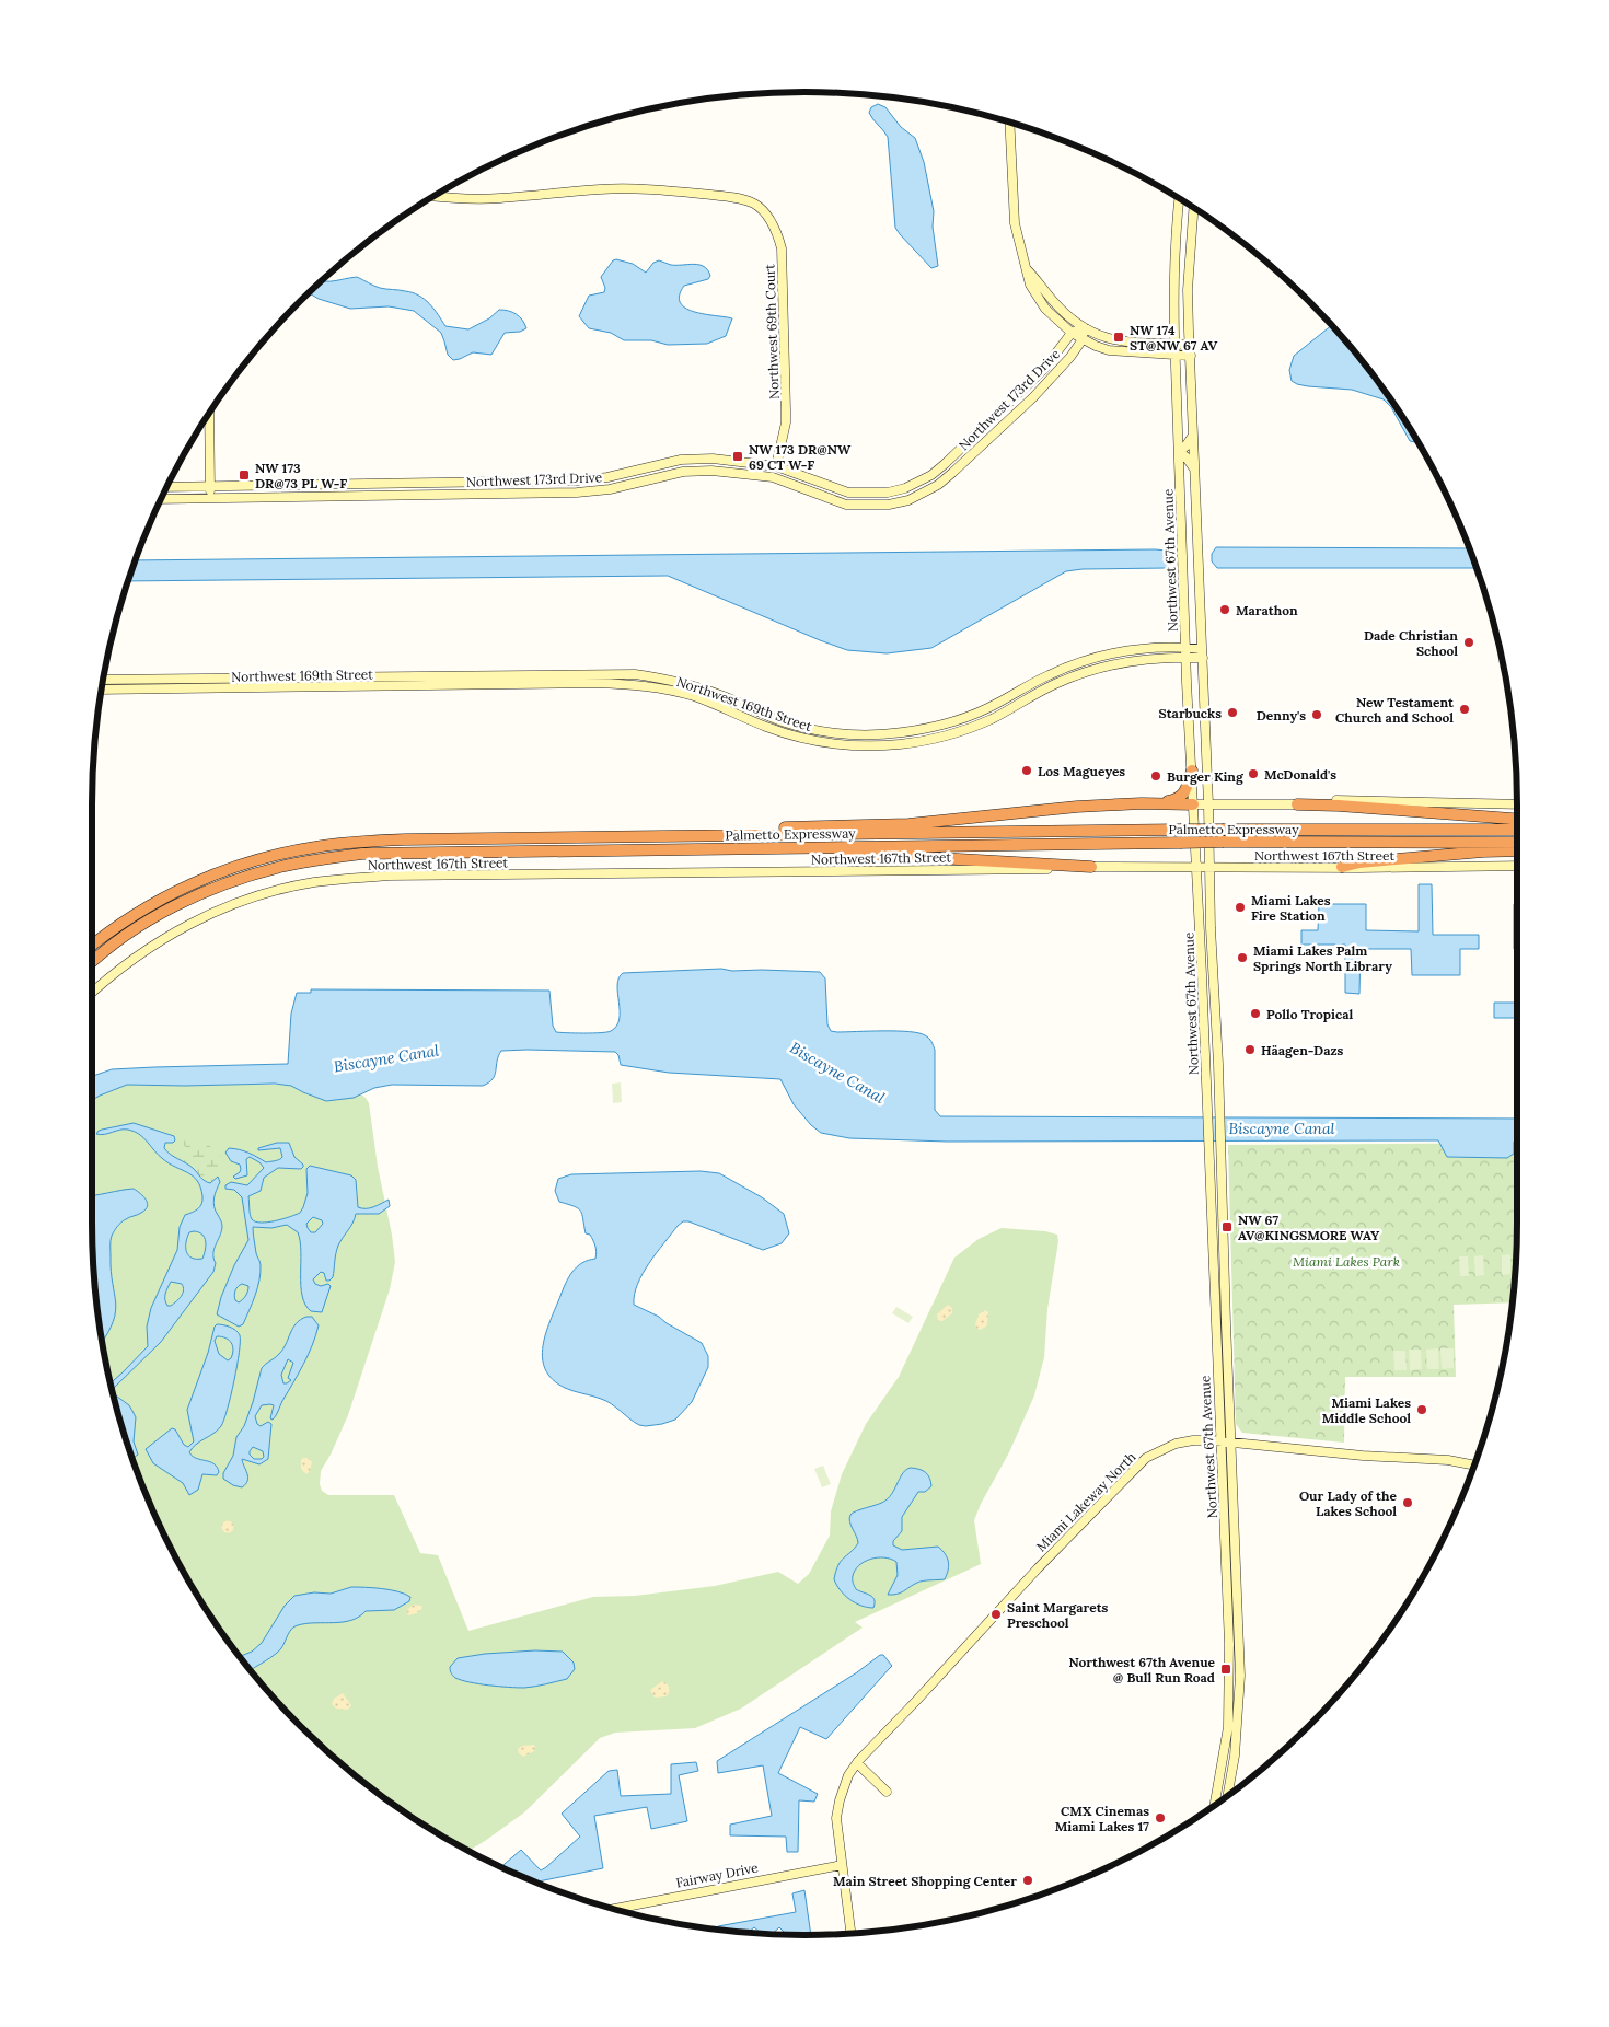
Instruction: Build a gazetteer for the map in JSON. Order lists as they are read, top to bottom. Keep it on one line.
{"streets":{"highway":["Palmetto Expressway"],"street":["Northwest 69th Court","Northwest 173rd Drive","Northwest 67th Avenue","Northwest 169th Street","Northwest 167th Street","Miami Lakeway North","Fairway Drive"]},"crossings":[["Northwest 69th Court","Northwest 173rd Drive"],["Northwest 67th Avenue","Northwest 169th Street"],["Northwest 67th Avenue","Northwest 167th Street"],["Northwest 67th Avenue","Miami Lakeway North"],["Miami Lakeway North","Fairway Drive"]],"water":["Biscayne Canal"],"parks":["Miami Lakes Park"],"places":{"transit":["NW 174 ST@NW 67 AV","NW 173 DR@NW 69 CT W-F","NW 173 DR@73 PL W-F","NW 67 AV@KINGSMORE WAY","Northwest 67th Avenue @ Bull Run Road"],"other":["Marathon","Dade Christian School","New Testament Church and School","Starbucks","Denny's","Los Magueyes","McDonald's","Burger King","Miami Lakes Fire Station","Miami Lakes Palm Springs North Library","Pollo Tropical","Häagen-Dazs","Miami Lakes Middle School","Our Lady of the Lakes School","Saint Margarets Preschool","CMX Cinemas Miami Lakes 17","Main Street Shopping Center"]}}
